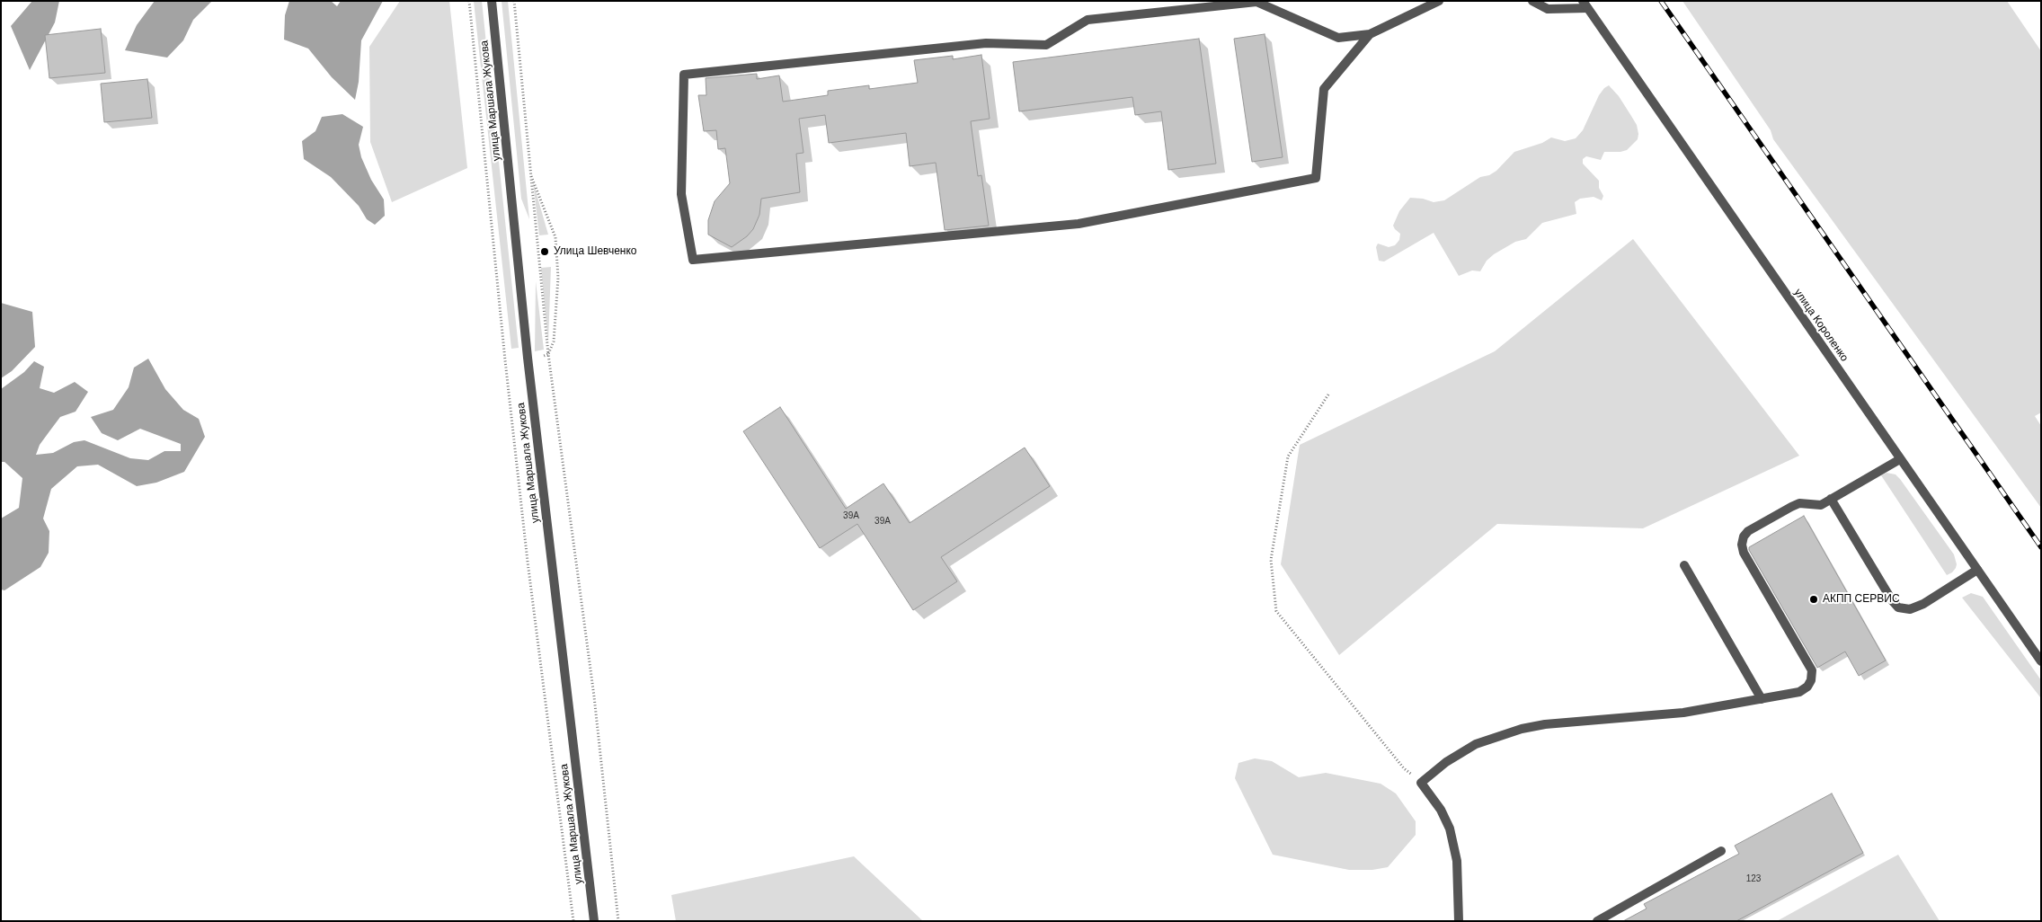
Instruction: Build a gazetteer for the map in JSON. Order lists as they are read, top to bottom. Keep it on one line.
{"streets":{"street":["улица Маршала Жукова","улица Короленко"]},"places":["Улица Шевченко","АКПП СЕРВИС"],"house_numbers":["39А","39А","123"]}
